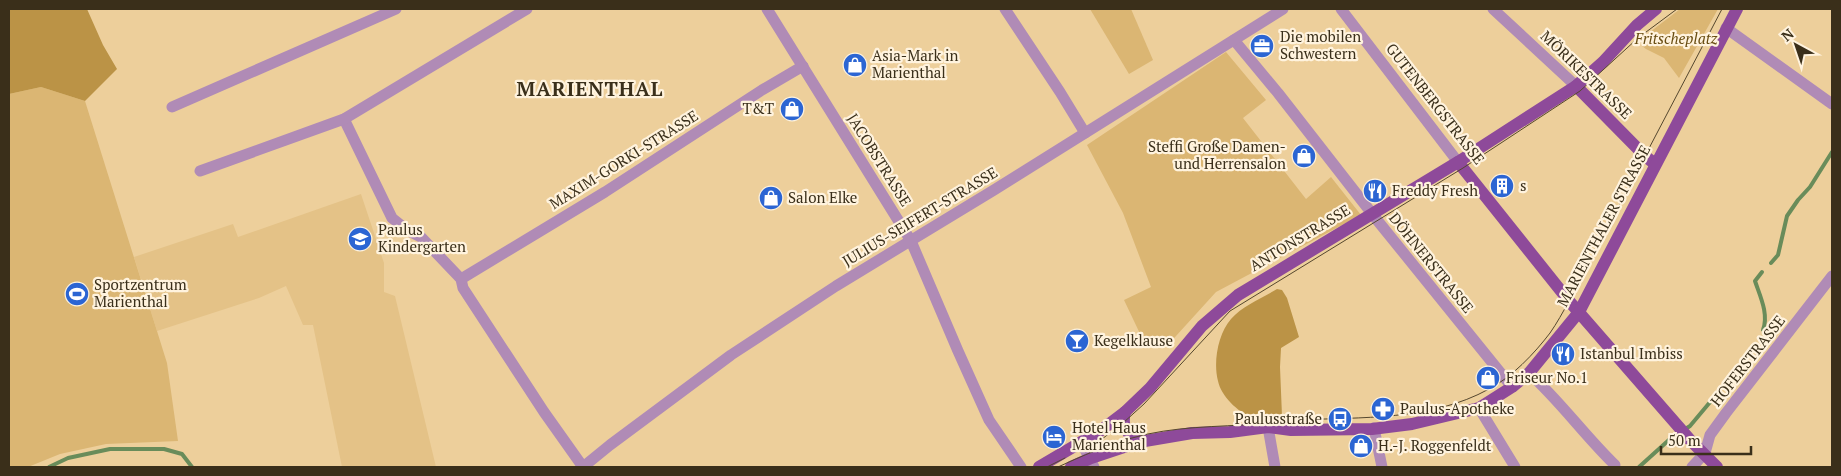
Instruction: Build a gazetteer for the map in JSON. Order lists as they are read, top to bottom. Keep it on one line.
{"streets":{"main road":["MÖRIKESTRASSE","GUTENBERGSTRASSE","MARIENTHALER STRASSE","ANTONSTRASSE"],"street":["MAXIM-GORKI-STRASSE","JACOBSTRASSE","JULIUS-SEIFERT-STRASSE","DÖHNERSTRASSE","HOFERSTRASSE"]},"crossings":[["MÖRIKESTRASSE","MARIENTHALER STRASSE"],["MÖRIKESTRASSE","ANTONSTRASSE"],["GUTENBERGSTRASSE","MARIENTHALER STRASSE"],["GUTENBERGSTRASSE","ANTONSTRASSE"],["GUTENBERGSTRASSE","HOFERSTRASSE"],["MAXIM-GORKI-STRASSE","JACOBSTRASSE"],["JACOBSTRASSE","JULIUS-SEIFERT-STRASSE"],["JULIUS-SEIFERT-STRASSE","DÖHNERSTRASSE"],["MARIENTHALER STRASSE","DÖHNERSTRASSE"],["ANTONSTRASSE","DÖHNERSTRASSE"]],"districts":["MARIENTHAL"],"parks":["Fritscheplatz"],"places":{"office":["Die mobilen Schwestern"],"shop":["Asia-Mark in Marienthal","T&T","Steffi Große Damen- und Herrensalon","Salon Elke","Friseur No.1","H.-J. Roggenfeldt"],"building":["s"],"restaurant":["Freddy Fresh","Istanbul Imbiss"],"school or university":["Paulus Kindergarten"],"sports":["Sportzentrum Marienthal"],"bar":["Kegelklause"],"pharmacy":["Paulus-Apotheke"],"bus stop":["Paulusstraße"],"hotel":["Hotel Haus Marienthal"]},"scale_bar":"50 m","north":"top left"}
